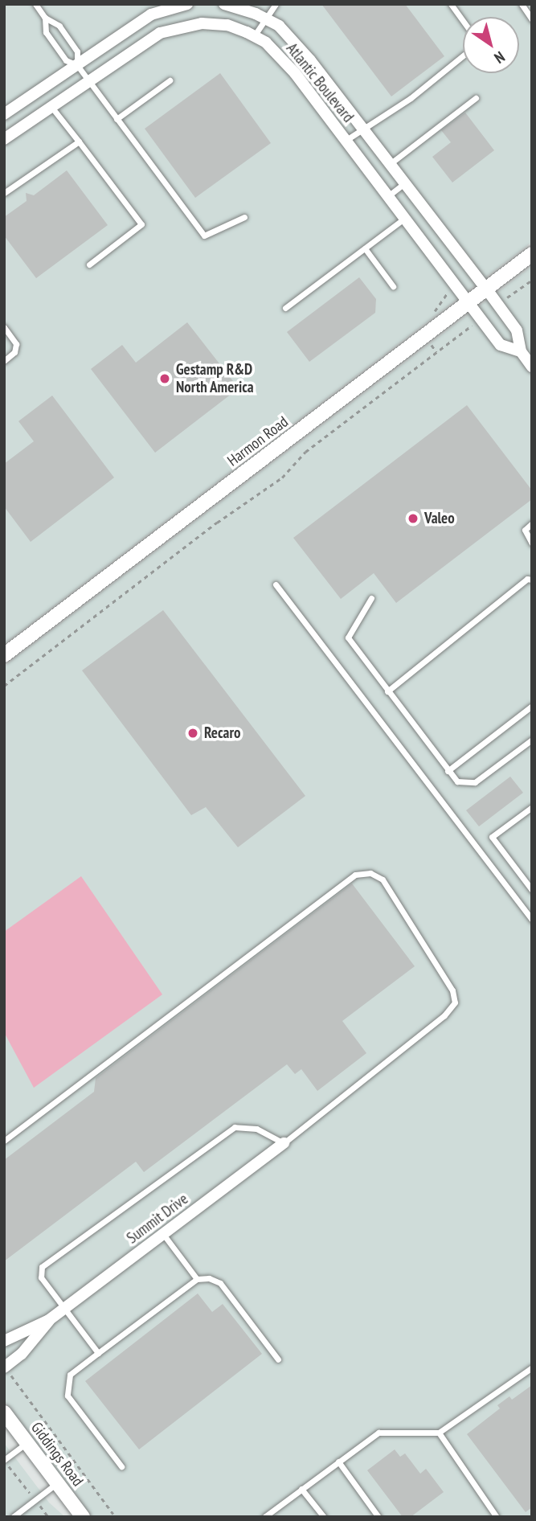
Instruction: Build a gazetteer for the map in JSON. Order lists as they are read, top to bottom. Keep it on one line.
{"streets":{"street":["Atlantic Boulevard","Harmon Road","Summit Drive","Giddings Road"]},"crossings":[["Atlantic Boulevard","Harmon Road"]],"places":["Gestamp R&D North America","Valeo","Recaro"],"north":"bottom right"}
